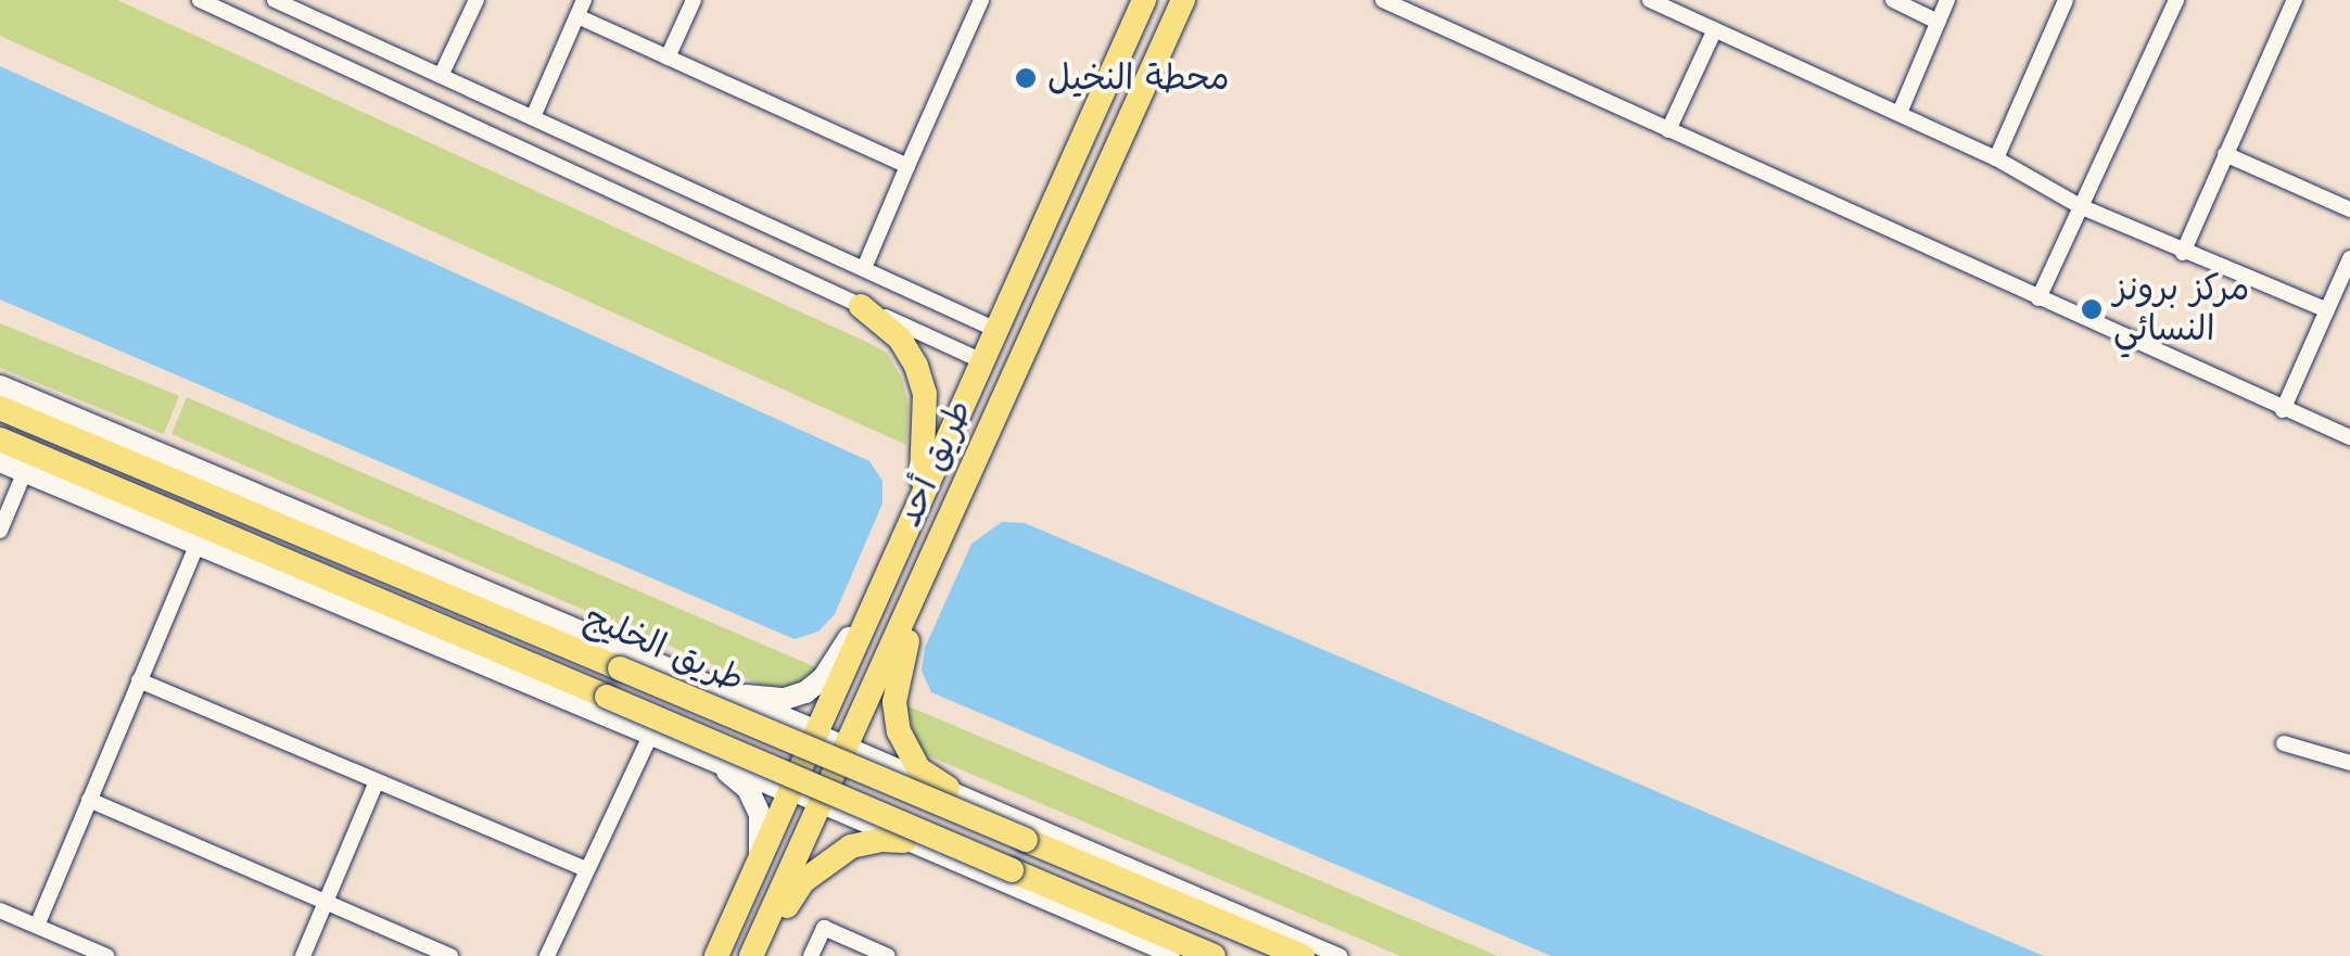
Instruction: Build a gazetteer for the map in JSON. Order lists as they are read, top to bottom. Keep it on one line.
{"streets":{"main road":["طريق أحد","طريق الخليج"]},"places":["محطة النخيل","مركز برونز النسائي"]}
